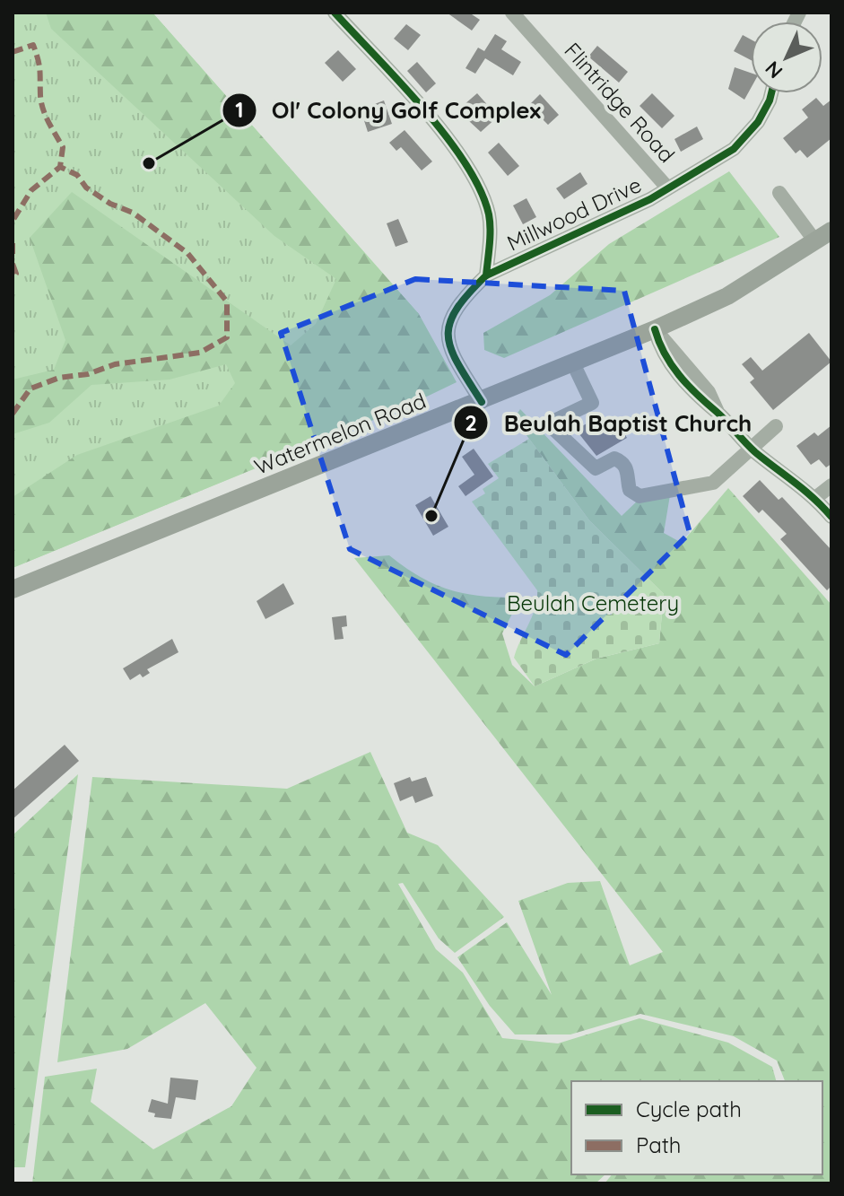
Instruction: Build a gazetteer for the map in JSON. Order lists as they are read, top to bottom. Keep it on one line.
{"streets":{"main road":["Watermelon Road"],"street":["Flintridge Road","Millwood Drive"]},"crossings":[["Flintridge Road","Millwood Drive"],["Millwood Drive","Watermelon Road"]],"parks":["Beulah Cemetery"],"places":["Ol' Colony Golf Complex","Beulah Baptist Church"],"legend":["Cycle path","Path"],"north":"bottom left"}
